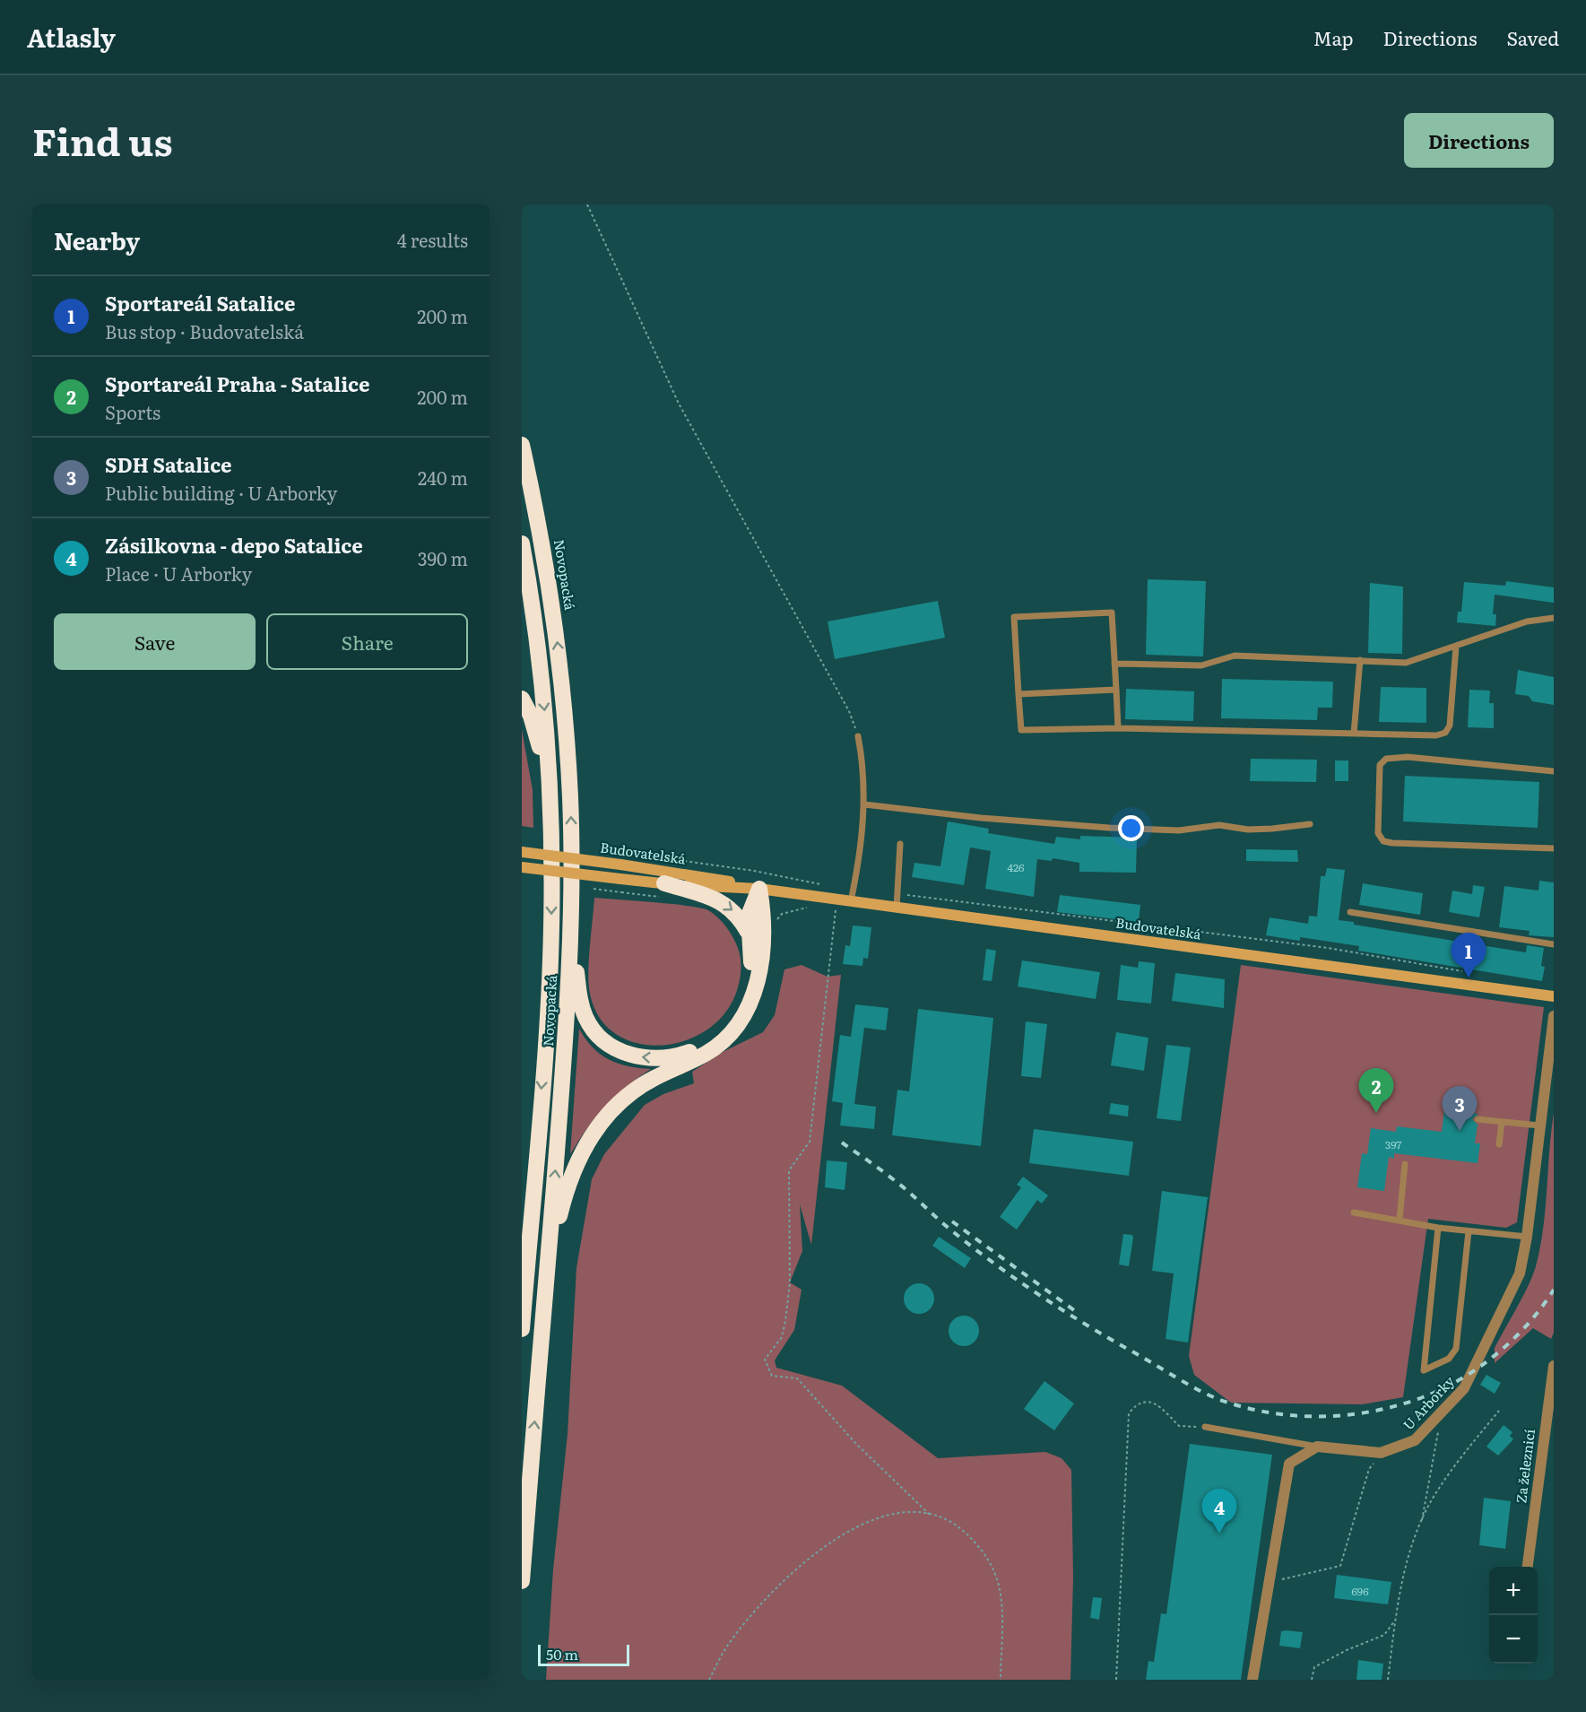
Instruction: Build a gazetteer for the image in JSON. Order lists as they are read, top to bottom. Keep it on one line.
{"streets":{"highway":["Novopacká"],"street":["Budovatelská","U Arborky","Za železnicí"]},"house_numbers":["426","397","696"],"scale_bar":"50 m","page":{"header":"Atlasly","nav":["Map","Directions","Saved"],"title":"Find us","buttons":["Directions",["Save","Share"]],"heading":["Nearby","4 results"],"list":[{"mark":"1","name":"Sportareál Satalice","note":"Bus stop · Budovatelská","value":"200 m"},{"mark":"2","name":"Sportareál Praha - Satalice","note":"Sports","value":"200 m"},{"mark":"3","name":"SDH Satalice","note":"Public building · U Arborky","value":"240 m"},{"mark":"4","name":"Zásilkovna - depo Satalice","note":"Place · U Arborky","value":"390 m"}],"pins":["1","2","3","4"],"map_buttons":["+","−"],"scale":"50 m"}}
